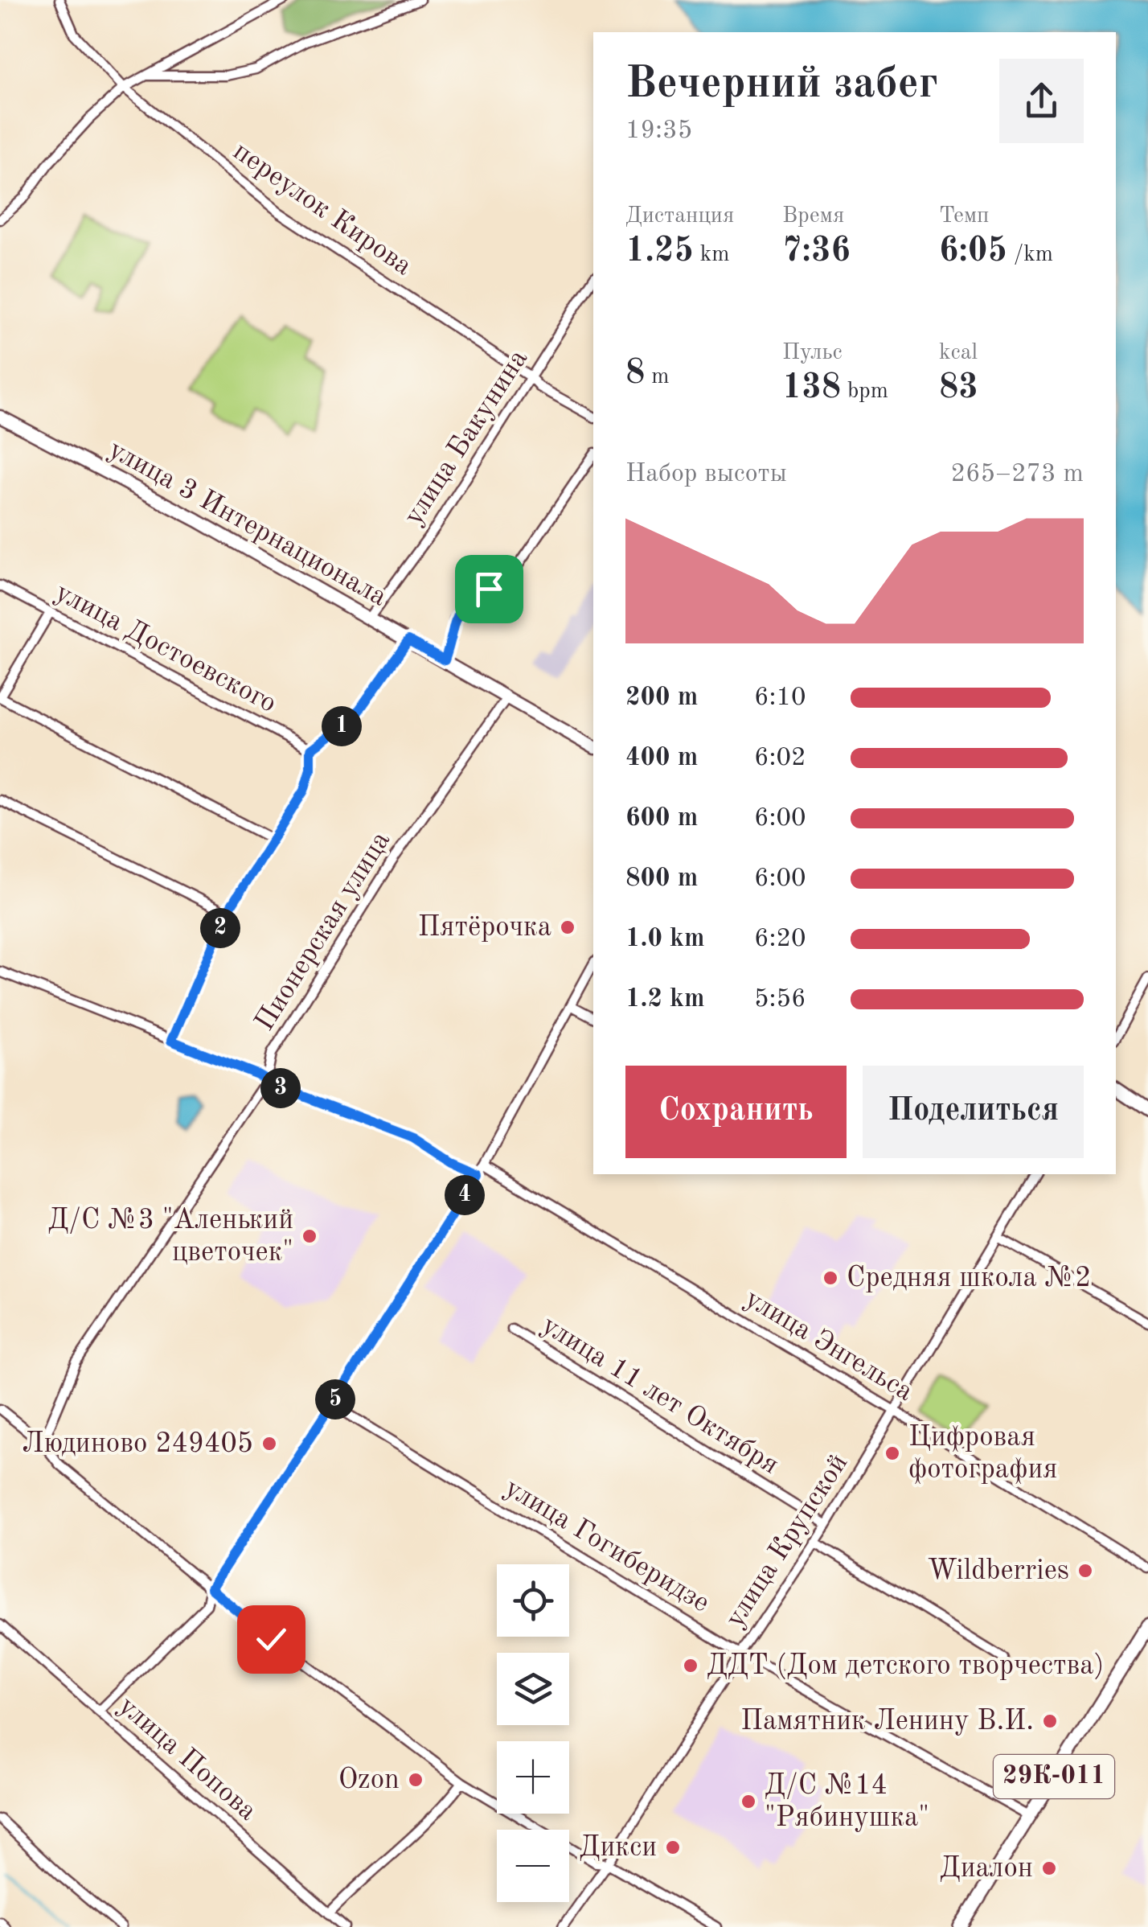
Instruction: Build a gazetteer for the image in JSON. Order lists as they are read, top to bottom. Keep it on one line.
{"streets":{"main road":["29К-011"],"street":["переулок Кирова","улица Бакунина","улица 3 Интернационала","улица Достоевского","Пионерская улица","улица Энгельса","улица 11 лет Октября","улица Крупской","улица Гогиберидзе","улица Попова"]},"crossings":[["переулок Кирова","улица Бакунина"],["улица Бакунина","улица 3 Интернационала"],["улица 3 Интернационала","Пионерская улица"],["улица Энгельса","улица Крупской"],["улица 11 лет Октября","улица Крупской"],["улица Крупской","улица Гогиберидзе"],["улица Гогиберидзе","29К-011"]],"places":["Пятёрочка","Д/С №3 \"Аленький цветочек\"","Средняя школа №2","Людиново 249405","Цифровая фотография","Wildberries","ДДТ (Дом детского творчества)","Памятник Ленину В.И.","Ozon","Д/С №14 \"Рябинушка\"","Дикси","Диалон"],"page":{"heading":["Вечерний забег","19:35"],"stats":[["Дистанция","1.25 km"],["Время","7:36"],["Темп","6:05 /km"],["8 m"],["Пульс","138 bpm"],["kcal","83"]],"chart":["Набор высоты","265–273 m"],"list":[{"name":"200 m","note":"6:10"},{"name":"400 m","note":"6:02"},{"name":"600 m","note":"6:00"},{"name":"800 m","note":"6:00"},{"name":"1.0 km","note":"6:20"},{"name":"1.2 km","note":"5:56"}],"pins":["1","2","3","4","5"],"buttons":["Сохранить","Поделиться"],"map_buttons":["+","−"]}}
